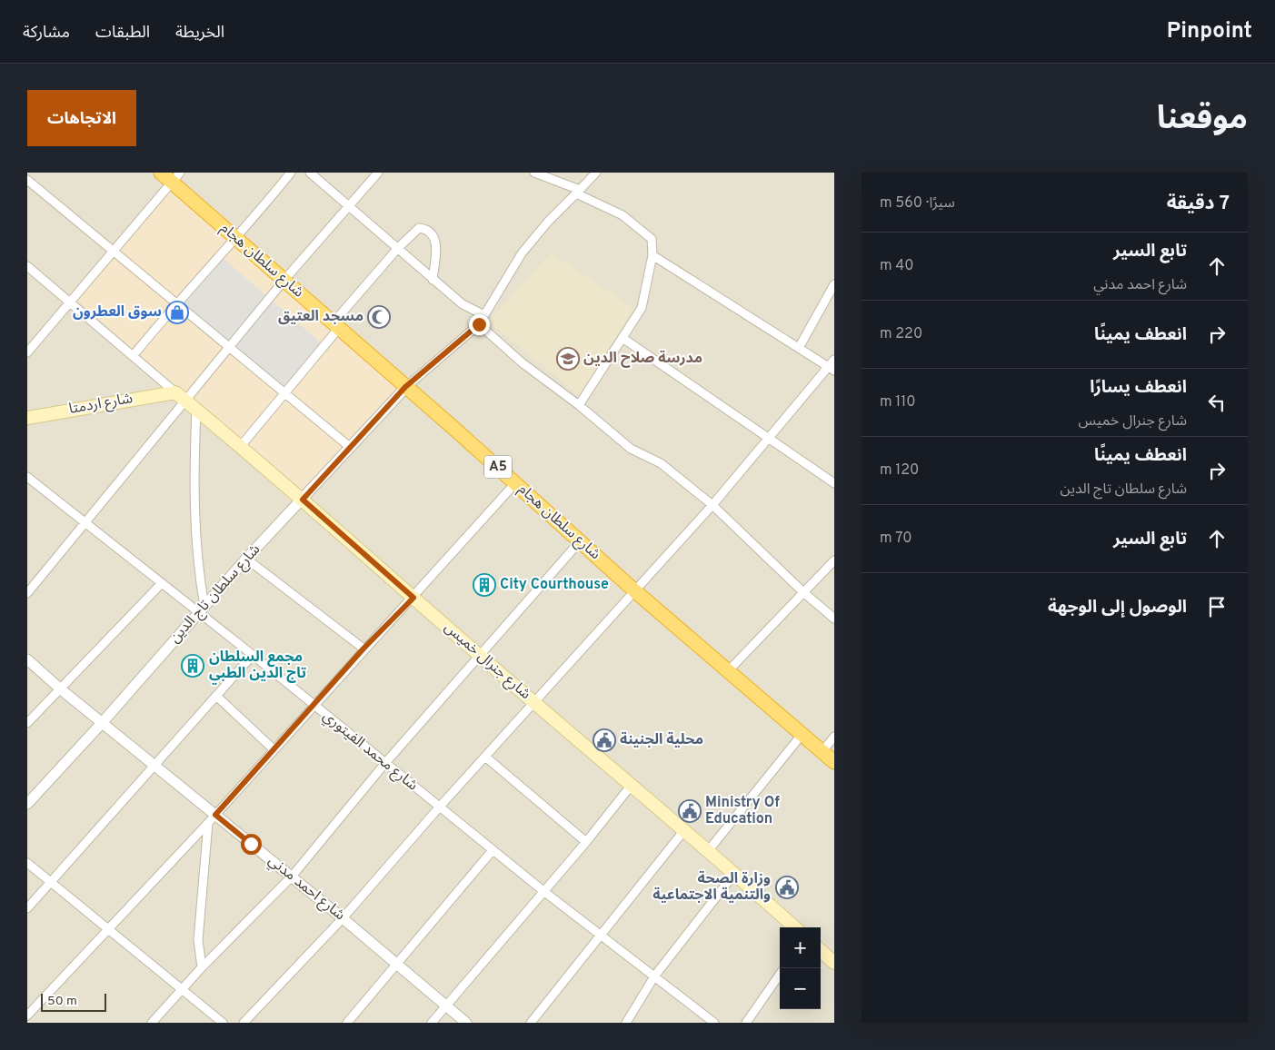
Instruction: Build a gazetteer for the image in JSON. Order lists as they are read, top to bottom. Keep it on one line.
{"streets":{"highway":["شارع سلطان هجام","A5"],"main road":["شارع اردمتا","شارع جنرال خميس"],"street":["شارع سلطان تاج الدين","شارع محمد الفيتوري","شارع احمد مدني"]},"crossings":[["شارع سلطان هجام","شارع سلطان تاج الدين"],["شارع اردمتا","شارع جنرال خميس"],["شارع سلطان تاج الدين","شارع جنرال خميس"],["شارع سلطان تاج الدين","شارع محمد الفيتوري"],["شارع سلطان تاج الدين","شارع احمد مدني"]],"places":{"shop":["سوق العطرون"],"mosque":["مسجد العتيق"],"school or university":["مدرسة صلاح الدين"],"building":["City Courthouse","مجمع السلطان تاج الدين الطبي"],"public building":["محلية الجنينة","Ministry Of Education","وزارة الصحة والتنمية الاجتماعية"]},"scale_bar":"50 m","page":{"header":"Pinpoint","nav":["الخريطة","الطبقات","مشاركة"],"title":"موقعنا","buttons":"الاتجاهات","heading":["7 دقيقة","سيرًا · 560 m"],"list":[["تابع السير","شارع احمد مدني","40 m"],["انعطف يمينًا","220 m"],["انعطف يسارًا","شارع جنرال خميس","110 m"],["انعطف يمينًا","شارع سلطان تاج الدين","120 m"],["تابع السير","70 m"],"الوصول إلى الوجهة"],"map_buttons":["+","−"],"scale":"50 m"}}
